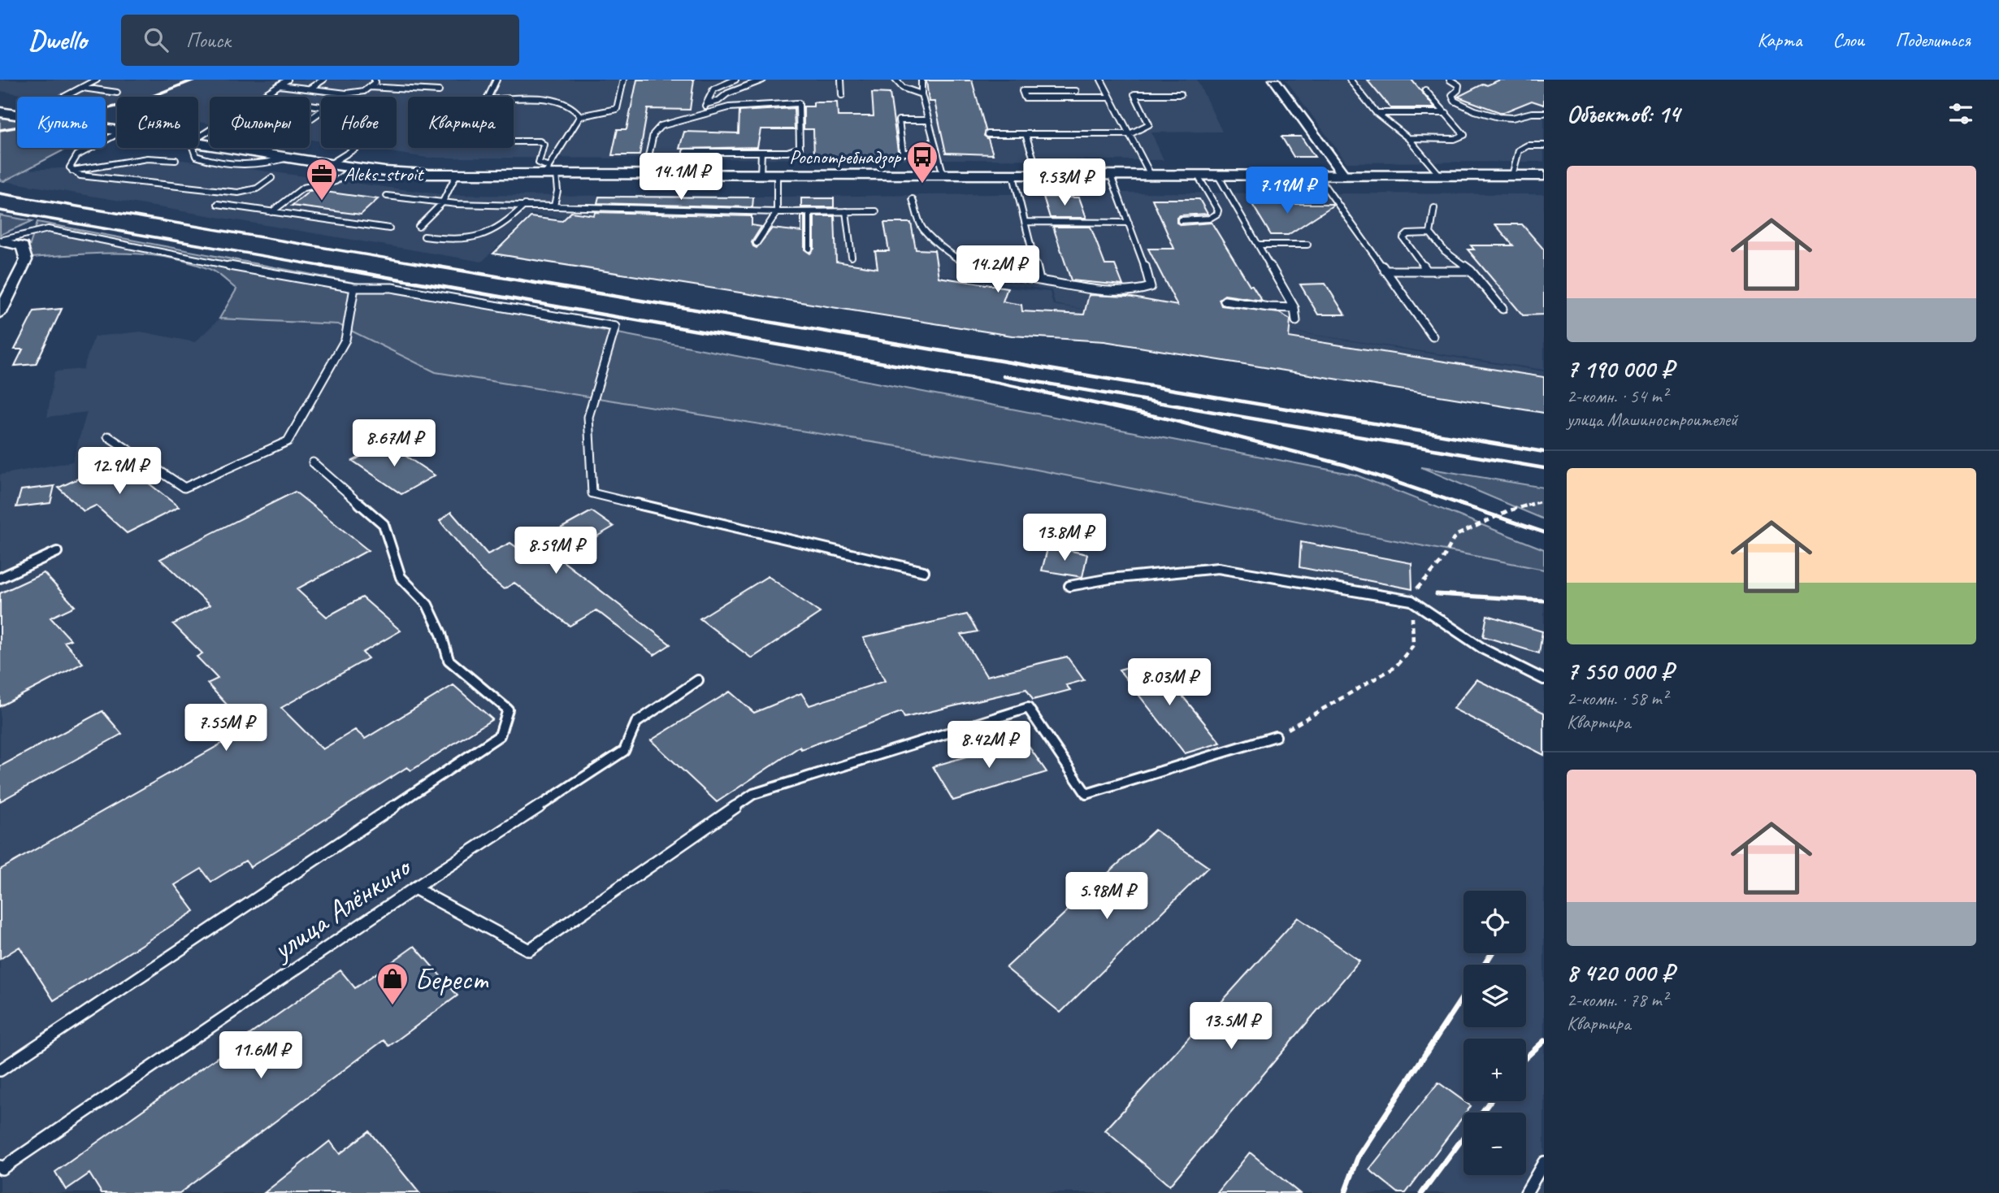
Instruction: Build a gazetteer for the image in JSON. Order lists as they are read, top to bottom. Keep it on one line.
{"streets":{"lane":["улица Алёнкино"]},"places":{"bus stop":["Роспотребнадзор"],"office":["Aleks_stroit"],"shop":["Берест"]},"page":{"header":"Dwello","search":"Поиск","nav":["Карта","Слои","Поделиться"],"heading":"Объектов: 14","chip":["Купить","Снять","Фильтры","Новое","Квартира"],"list":[{"name":"7 190 000 ₽","note":"2-комн. · 54 m² · улица Машиностроителей"},{"name":"7 550 000 ₽","note":"2-комн. · 58 m² · Квартира"},{"name":"8 420 000 ₽","note":"2-комн. · 78 m² · Квартира"}],"price":["14.1M ₽","9.53M ₽","7.19M ₽","14.2M ₽","8.67M ₽","12.9M ₽","13.8M ₽","8.59M ₽","8.03M ₽","7.55M ₽","8.42M ₽","5.98M ₽","13.5M ₽","11.6M ₽"],"map_buttons":["+","−"]}}
